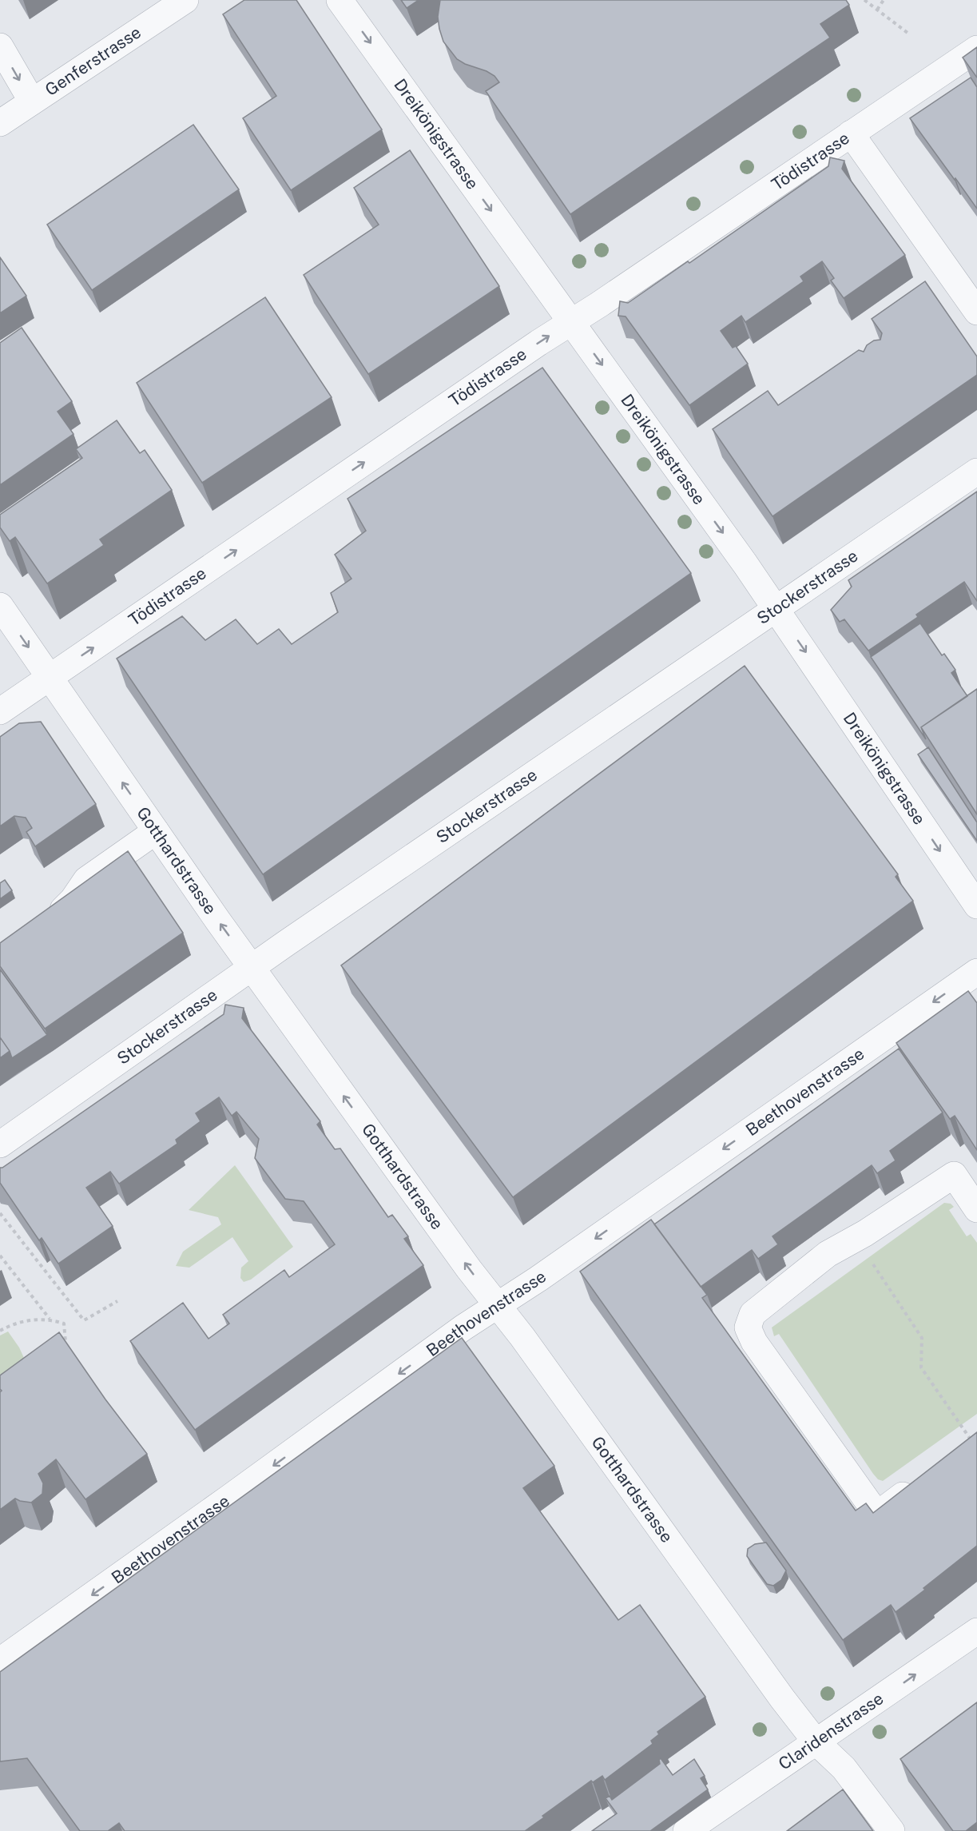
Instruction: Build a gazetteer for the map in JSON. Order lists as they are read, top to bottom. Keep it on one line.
{"streets":{"street":["Genferstrasse","Dreikönigstrasse","Tödistrasse","Stockerstrasse","Gotthardstrasse","Beethovenstrasse","Claridenstrasse"]},"crossings":[["Dreikönigstrasse","Tödistrasse"],["Dreikönigstrasse","Stockerstrasse"],["Tödistrasse","Gotthardstrasse"],["Stockerstrasse","Gotthardstrasse"],["Gotthardstrasse","Beethovenstrasse"],["Gotthardstrasse","Claridenstrasse"]],"one_way":["Dreikönigstrasse","Tödistrasse","Beethovenstrasse","Claridenstrasse"]}
